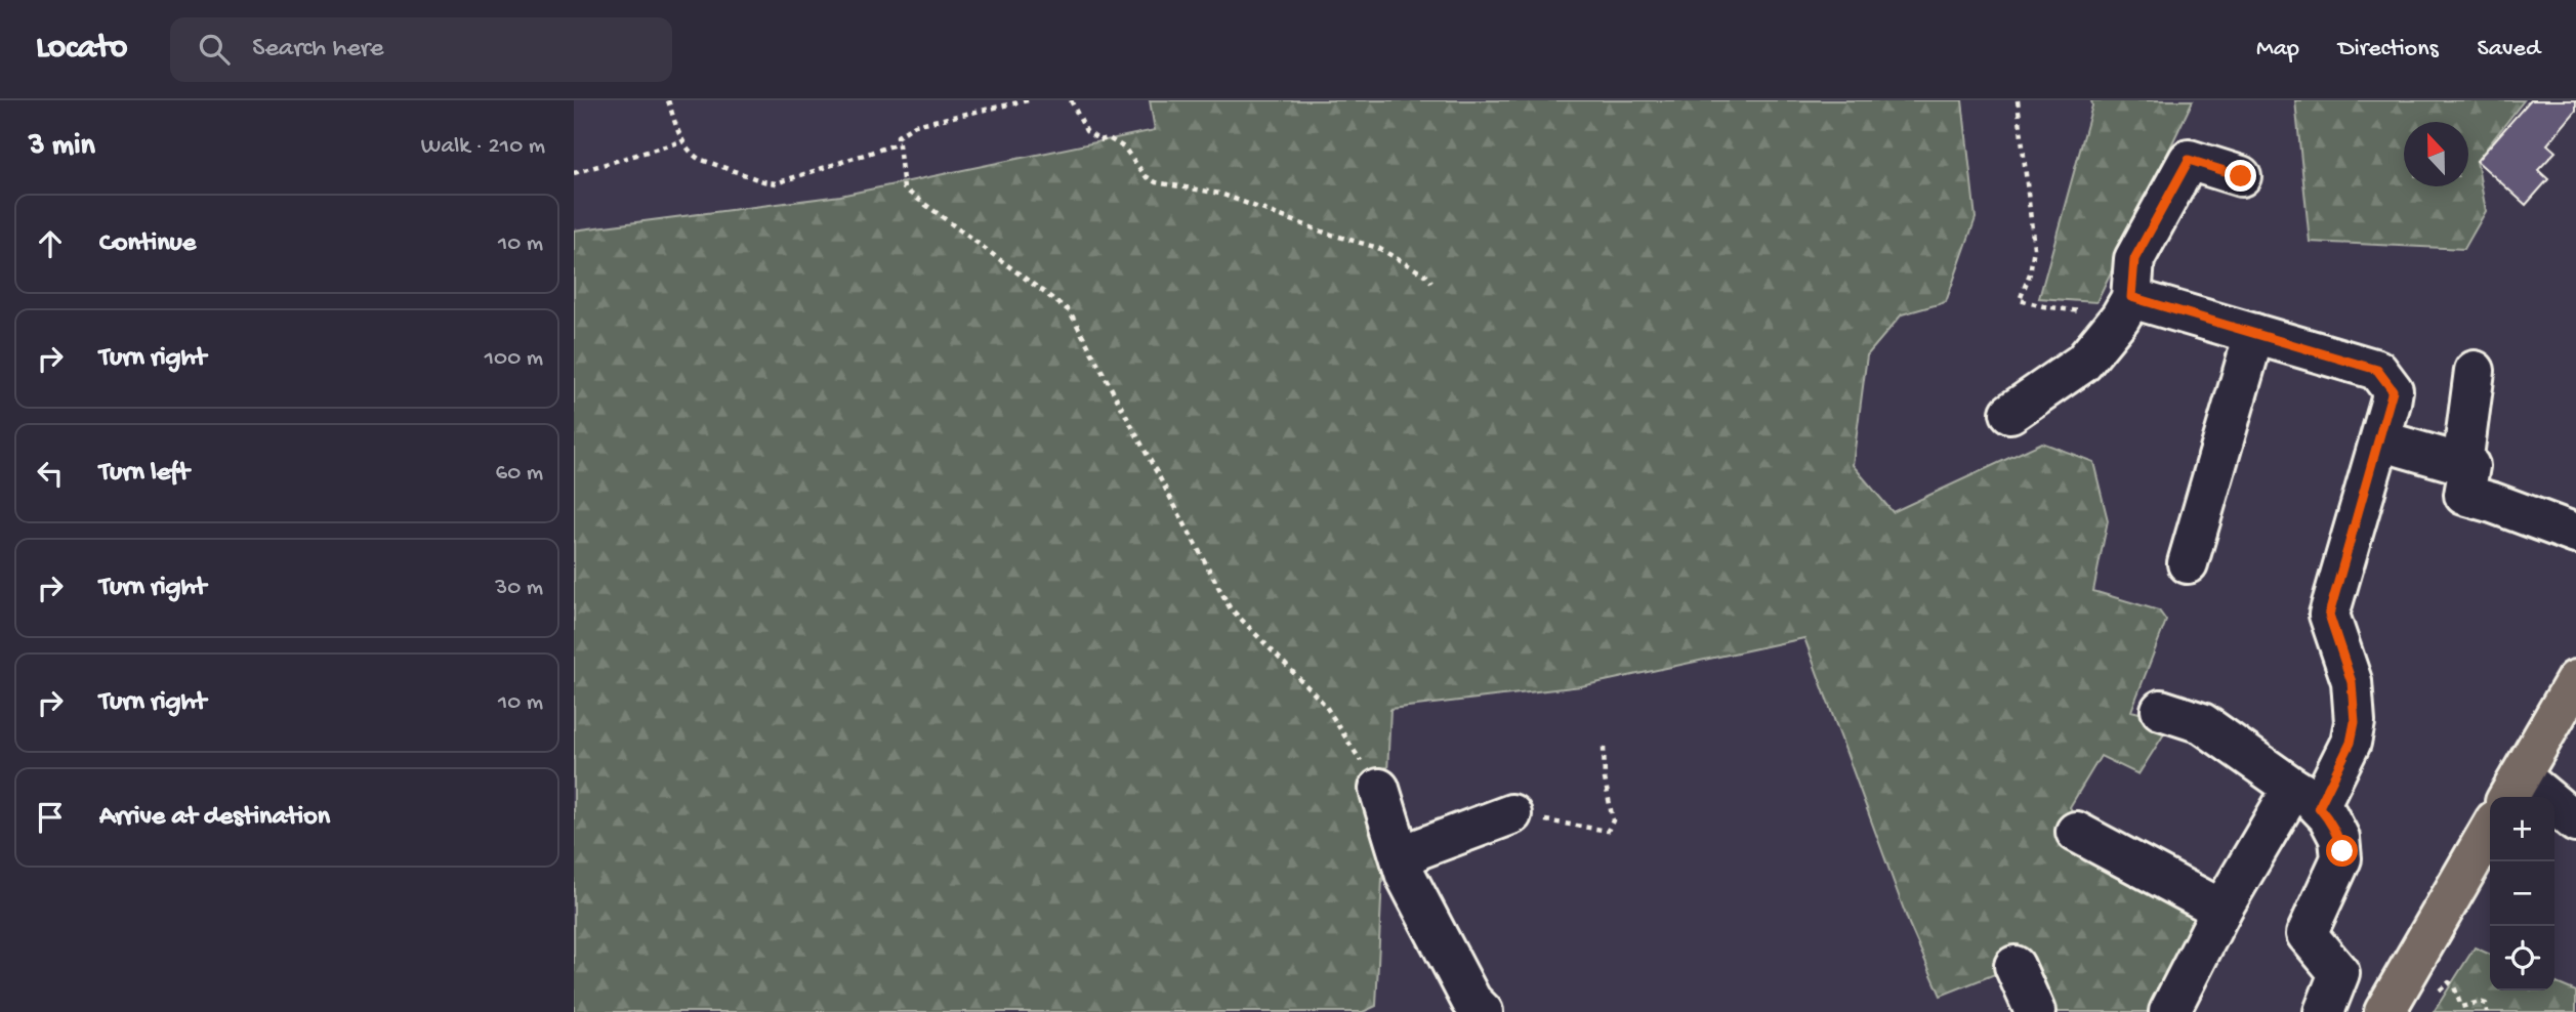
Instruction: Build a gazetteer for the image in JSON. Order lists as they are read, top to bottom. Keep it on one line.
{"north":"top","page":{"header":"Locato","search":"Search here","nav":["Map","Directions","Saved"],"heading":["3 min","Walk · 210 m"],"list":[["Continue","10 m"],["Turn right","100 m"],["Turn left","60 m"],["Turn right","30 m"],["Turn right","10 m"],"Arrive at destination"],"map_buttons":["+","−"]}}
